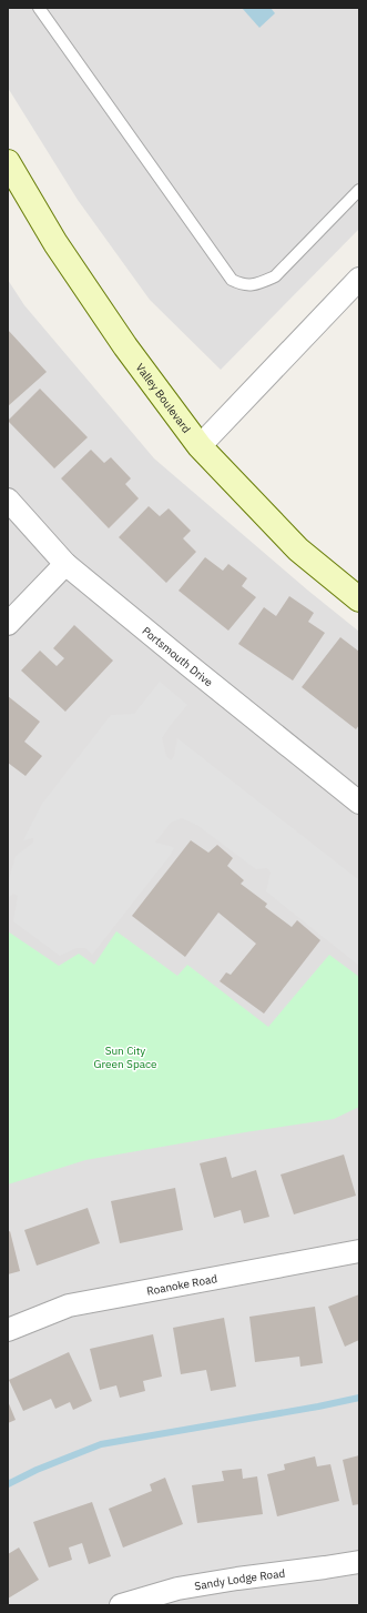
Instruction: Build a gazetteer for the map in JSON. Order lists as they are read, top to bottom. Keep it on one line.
{"streets":{"street":["Valley Boulevard","Portsmouth Drive","Roanoke Road","Sandy Lodge Road"]},"parks":["Sun City Green Space"]}
